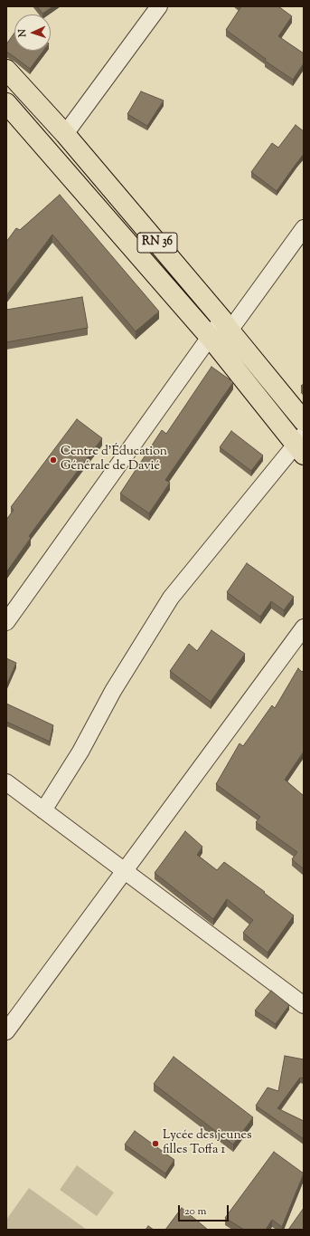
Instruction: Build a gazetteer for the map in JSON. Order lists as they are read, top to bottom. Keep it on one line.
{"streets":{"main road":["RN 36"]},"places":["Centre d'Éducation Générale de Davié","Lycée des jeunes filles Toffa 1"],"scale_bar":"20 m","north":"left"}
